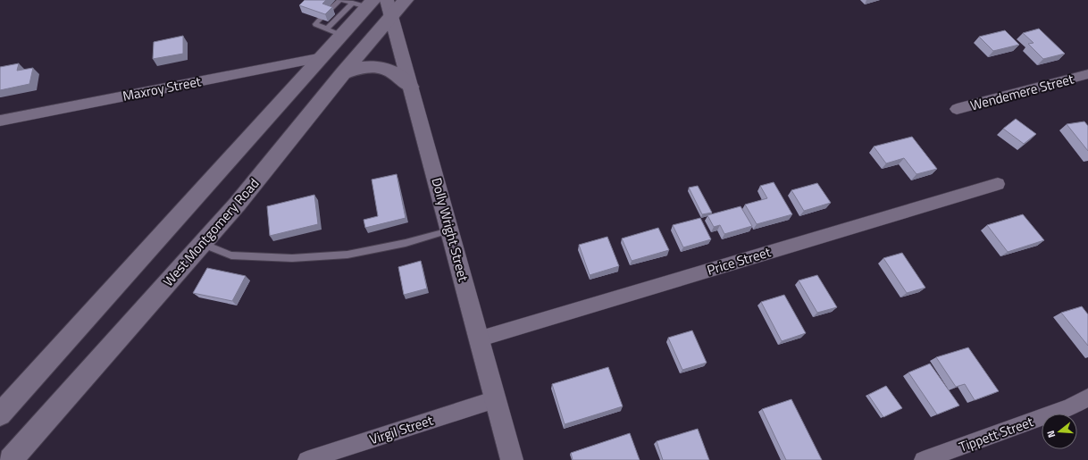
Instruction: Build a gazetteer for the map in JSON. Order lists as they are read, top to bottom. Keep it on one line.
{"streets":{"main road":["West Montgomery Road"],"street":["Maxroy Street","Wendemere Street","Dolly Wright Street","Price Street","Virgil Street","Tippett Street"]},"crossings":[["Dolly Wright Street","West Montgomery Road"],["Dolly Wright Street","Price Street"],["Dolly Wright Street","Virgil Street"]],"north":"left"}
